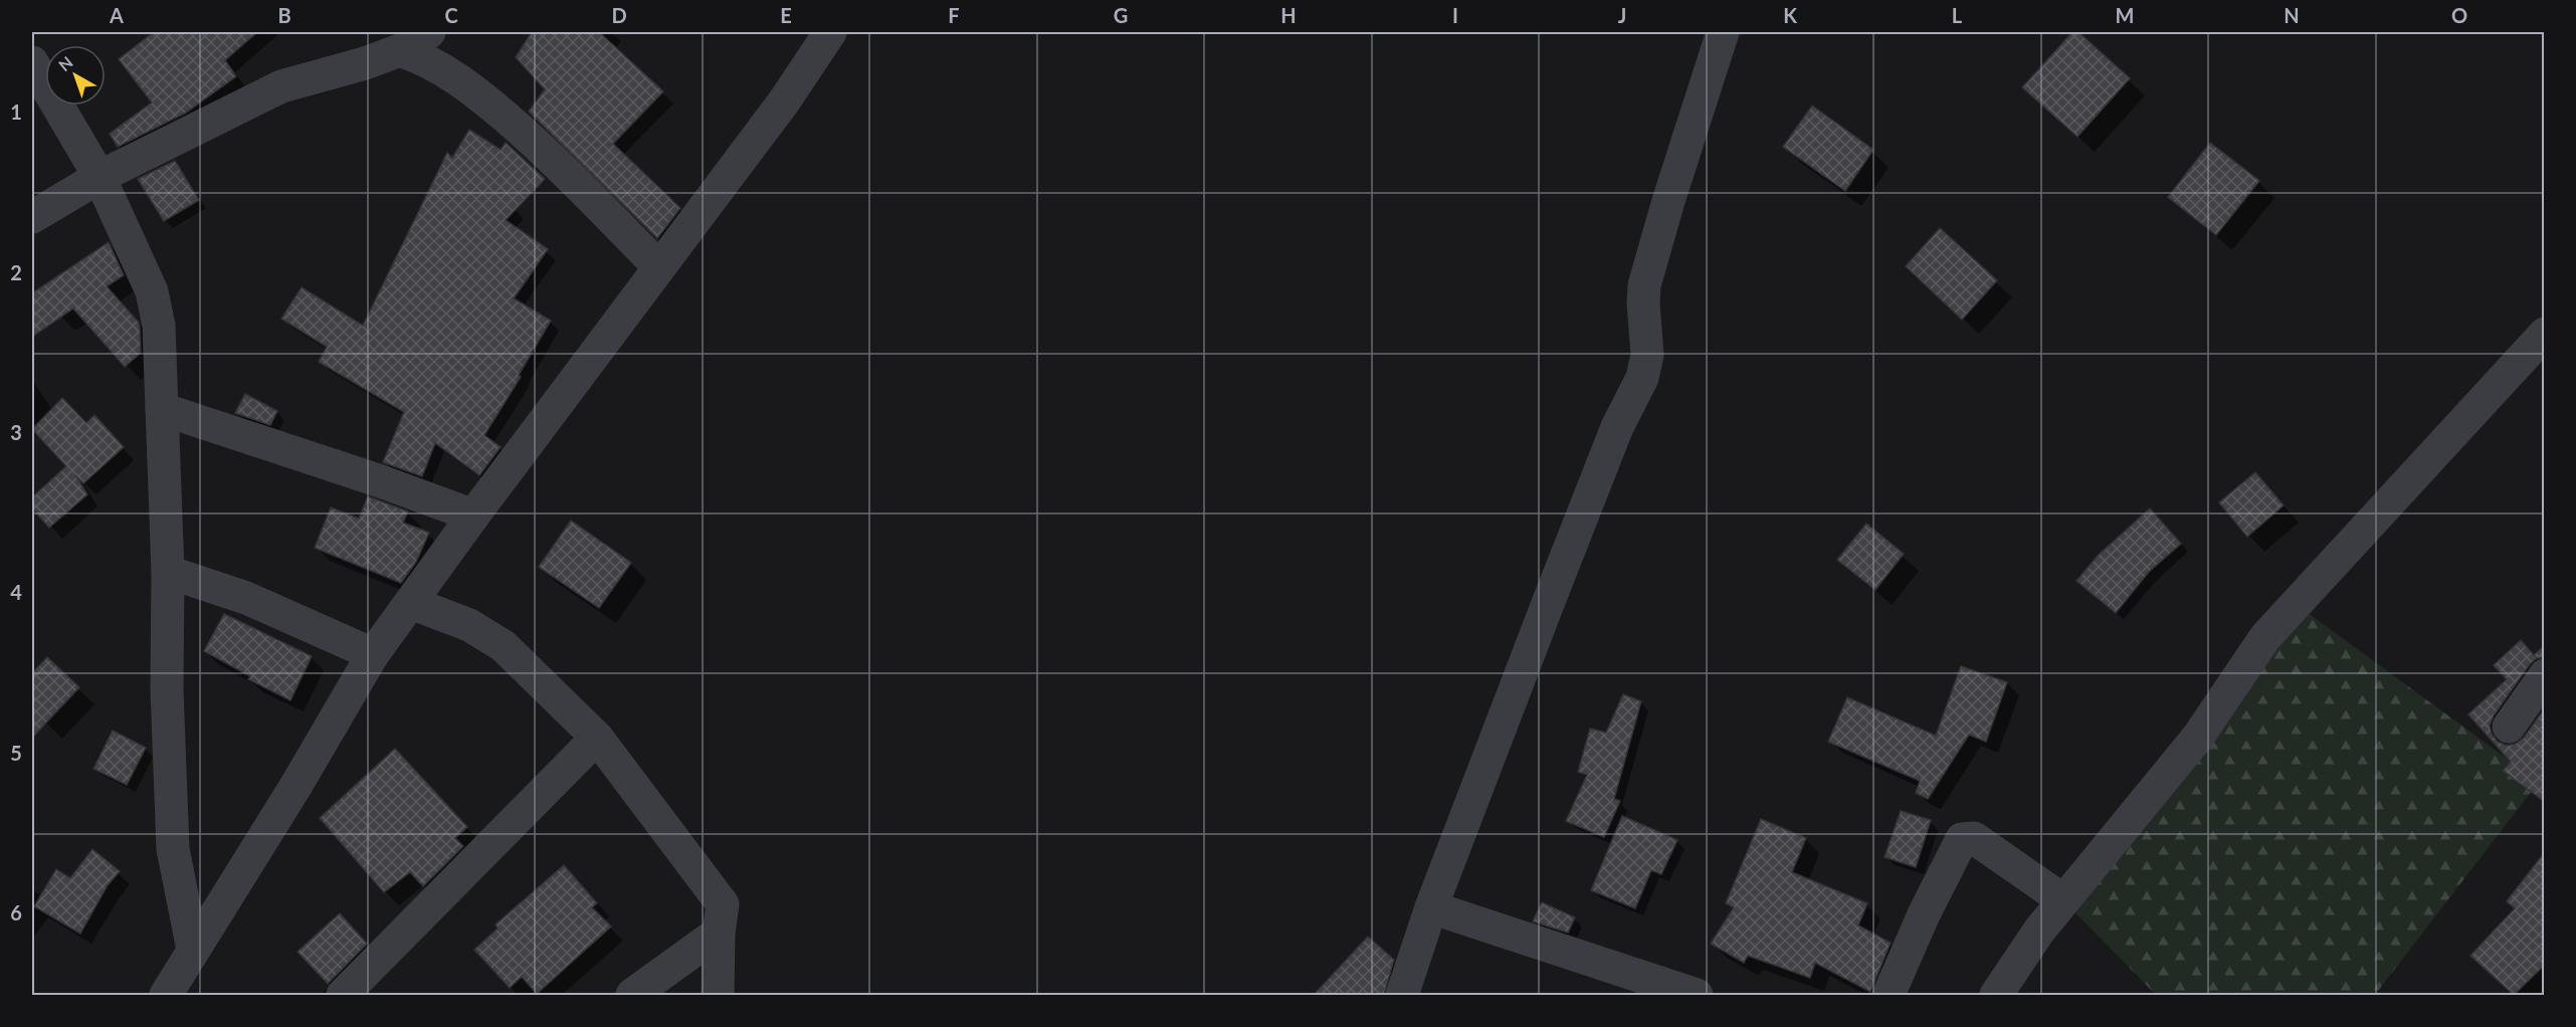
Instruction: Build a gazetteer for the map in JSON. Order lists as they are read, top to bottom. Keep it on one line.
{"north":"top left","grid":{"columns":["A","B","C","D","E","F","G","H","I","J","K","L","M","N","O"],"rows":["1","2","3","4","5","6"]}}
